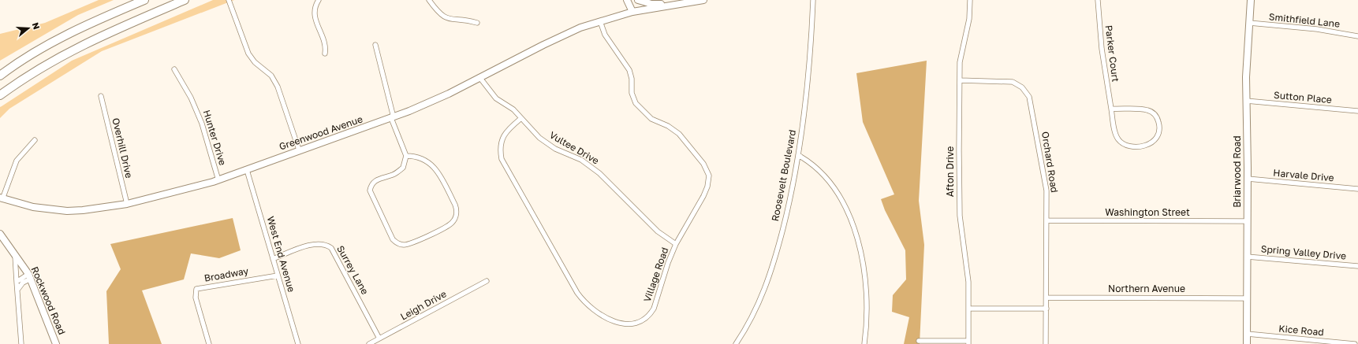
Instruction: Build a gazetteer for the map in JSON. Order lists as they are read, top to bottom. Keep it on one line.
{"streets":{"street":["Smithfield Lane","Parker Court","Sutton Place","Greenwood Avenue","Hunter Drive","Overhill Drive","Vultee Drive","Orchard Road","Afton Drive","Briarwood Road","Roosevelt Boulevard","Harvale Drive","Washington Street","Spring Valley Drive","West End Avenue","Surrey Lane","Broadway","Village Road","Northern Avenue","Rockwood Road","Leigh Drive","Kice Road"]},"crossings":[["Smithfield Lane","Briarwood Road"],["Sutton Place","Briarwood Road"],["Greenwood Avenue","Hunter Drive"],["Greenwood Avenue","Overhill Drive"],["Greenwood Avenue","Vultee Drive"],["Greenwood Avenue","West End Avenue"],["Greenwood Avenue","Village Road"],["Vultee Drive","Village Road"],["Orchard Road","Afton Drive"],["Orchard Road","Washington Street"],["Orchard Road","Northern Avenue"],["Briarwood Road","Harvale Drive"],["Briarwood Road","Washington Street"],["Briarwood Road","Spring Valley Drive"],["Briarwood Road","Northern Avenue"],["Briarwood Road","Kice Road"],["West End Avenue","Surrey Lane"],["West End Avenue","Broadway"],["Surrey Lane","Leigh Drive"]],"north":"right"}
